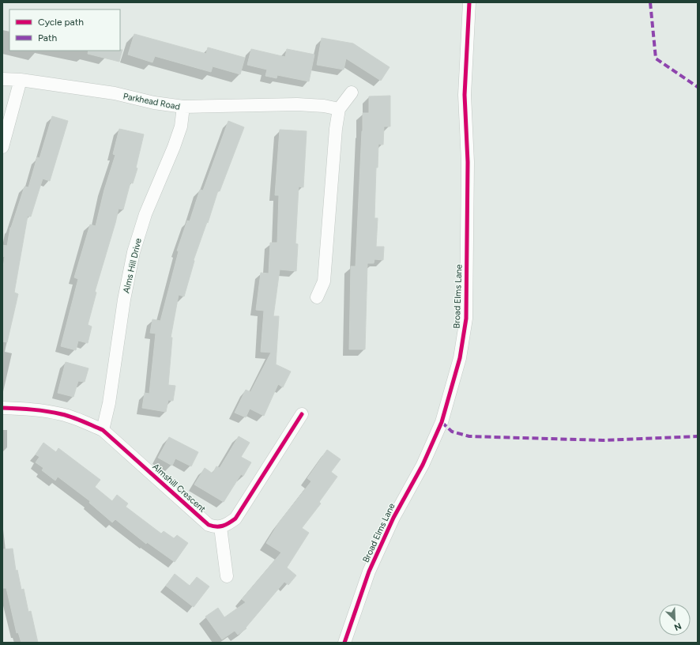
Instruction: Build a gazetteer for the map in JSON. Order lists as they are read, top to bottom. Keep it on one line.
{"streets":{"street":["Parkhead Road","Alms Hill Drive","Broad Elms Lane","Almshill Crescent"]},"crossings":[["Parkhead Road","Alms Hill Drive"],["Alms Hill Drive","Almshill Crescent"]],"legend":["Cycle path","Path"],"north":"bottom right"}
